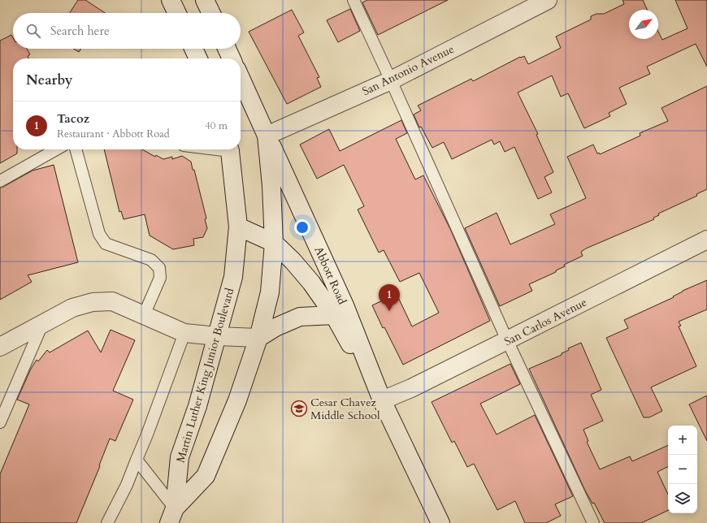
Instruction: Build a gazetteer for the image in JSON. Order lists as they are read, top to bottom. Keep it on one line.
{"streets":{"street":["San Antonio Avenue","Abbott Road","San Carlos Avenue","Martin Luther King Junior Boulevard"]},"crossings":[["San Antonio Avenue","Abbott Road"],["Abbott Road","San Carlos Avenue"],["Abbott Road","Martin Luther King Junior Boulevard"]],"places":{"school or university":["Cesar Chavez Middle School"]},"north":"top right","page":{"search":"Search here","heading":"Nearby","list":[{"mark":"1","name":"Tacoz","note":"Restaurant · Abbott Road","value":"40 m"}],"pins":"1","map_buttons":["+","−"]}}
